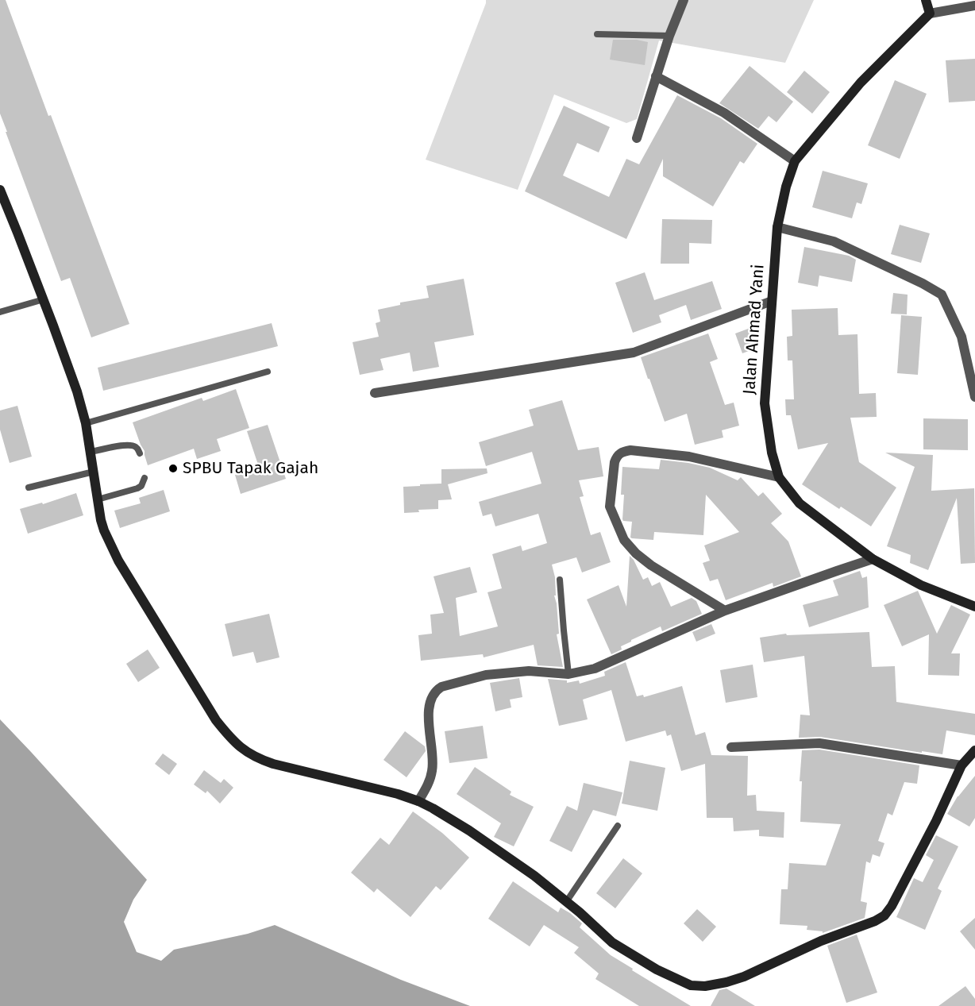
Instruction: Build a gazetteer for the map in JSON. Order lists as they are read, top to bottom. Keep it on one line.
{"streets":{"street":["Jalan Ahmad Yani"]},"places":["SPBU Tapak Gajah"]}
